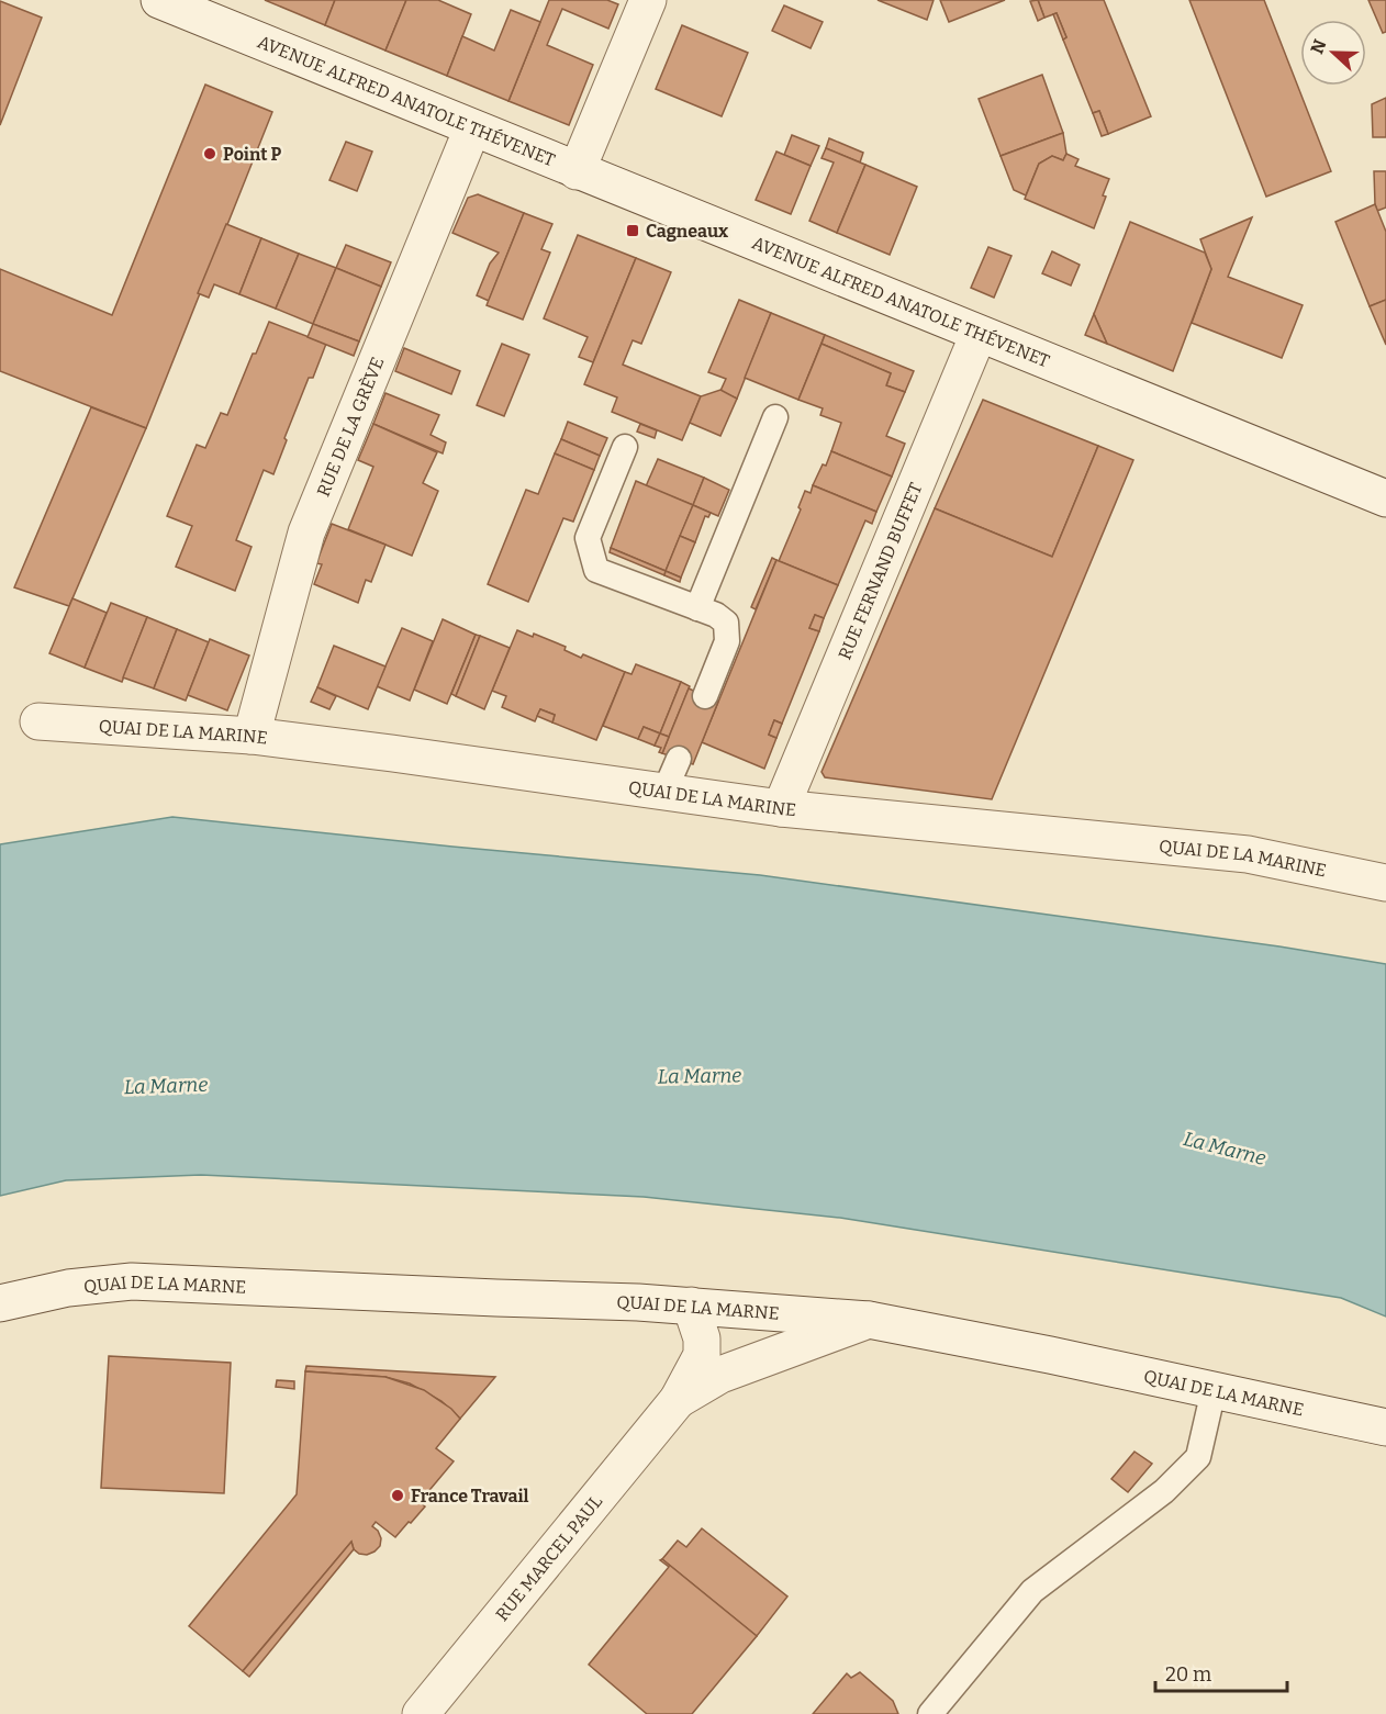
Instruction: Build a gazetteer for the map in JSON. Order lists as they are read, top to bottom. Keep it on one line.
{"streets":{"street":["AVENUE ALFRED ANATOLE THÉVENET","RUE DE LA GRÈVE","RUE FERNAND BUFFET","QUAI DE LA MARINE","QUAI DE LA MARNE","RUE MARCEL PAUL"]},"crossings":[["AVENUE ALFRED ANATOLE THÉVENET","RUE DE LA GRÈVE"],["AVENUE ALFRED ANATOLE THÉVENET","RUE FERNAND BUFFET"],["RUE DE LA GRÈVE","QUAI DE LA MARINE"],["RUE FERNAND BUFFET","QUAI DE LA MARINE"],["QUAI DE LA MARNE","RUE MARCEL PAUL"]],"water":["La Marne"],"places":{"other":["Point P","France Travail"],"transit":["Cagneaux"]},"scale_bar":"20 m","north":"left"}
